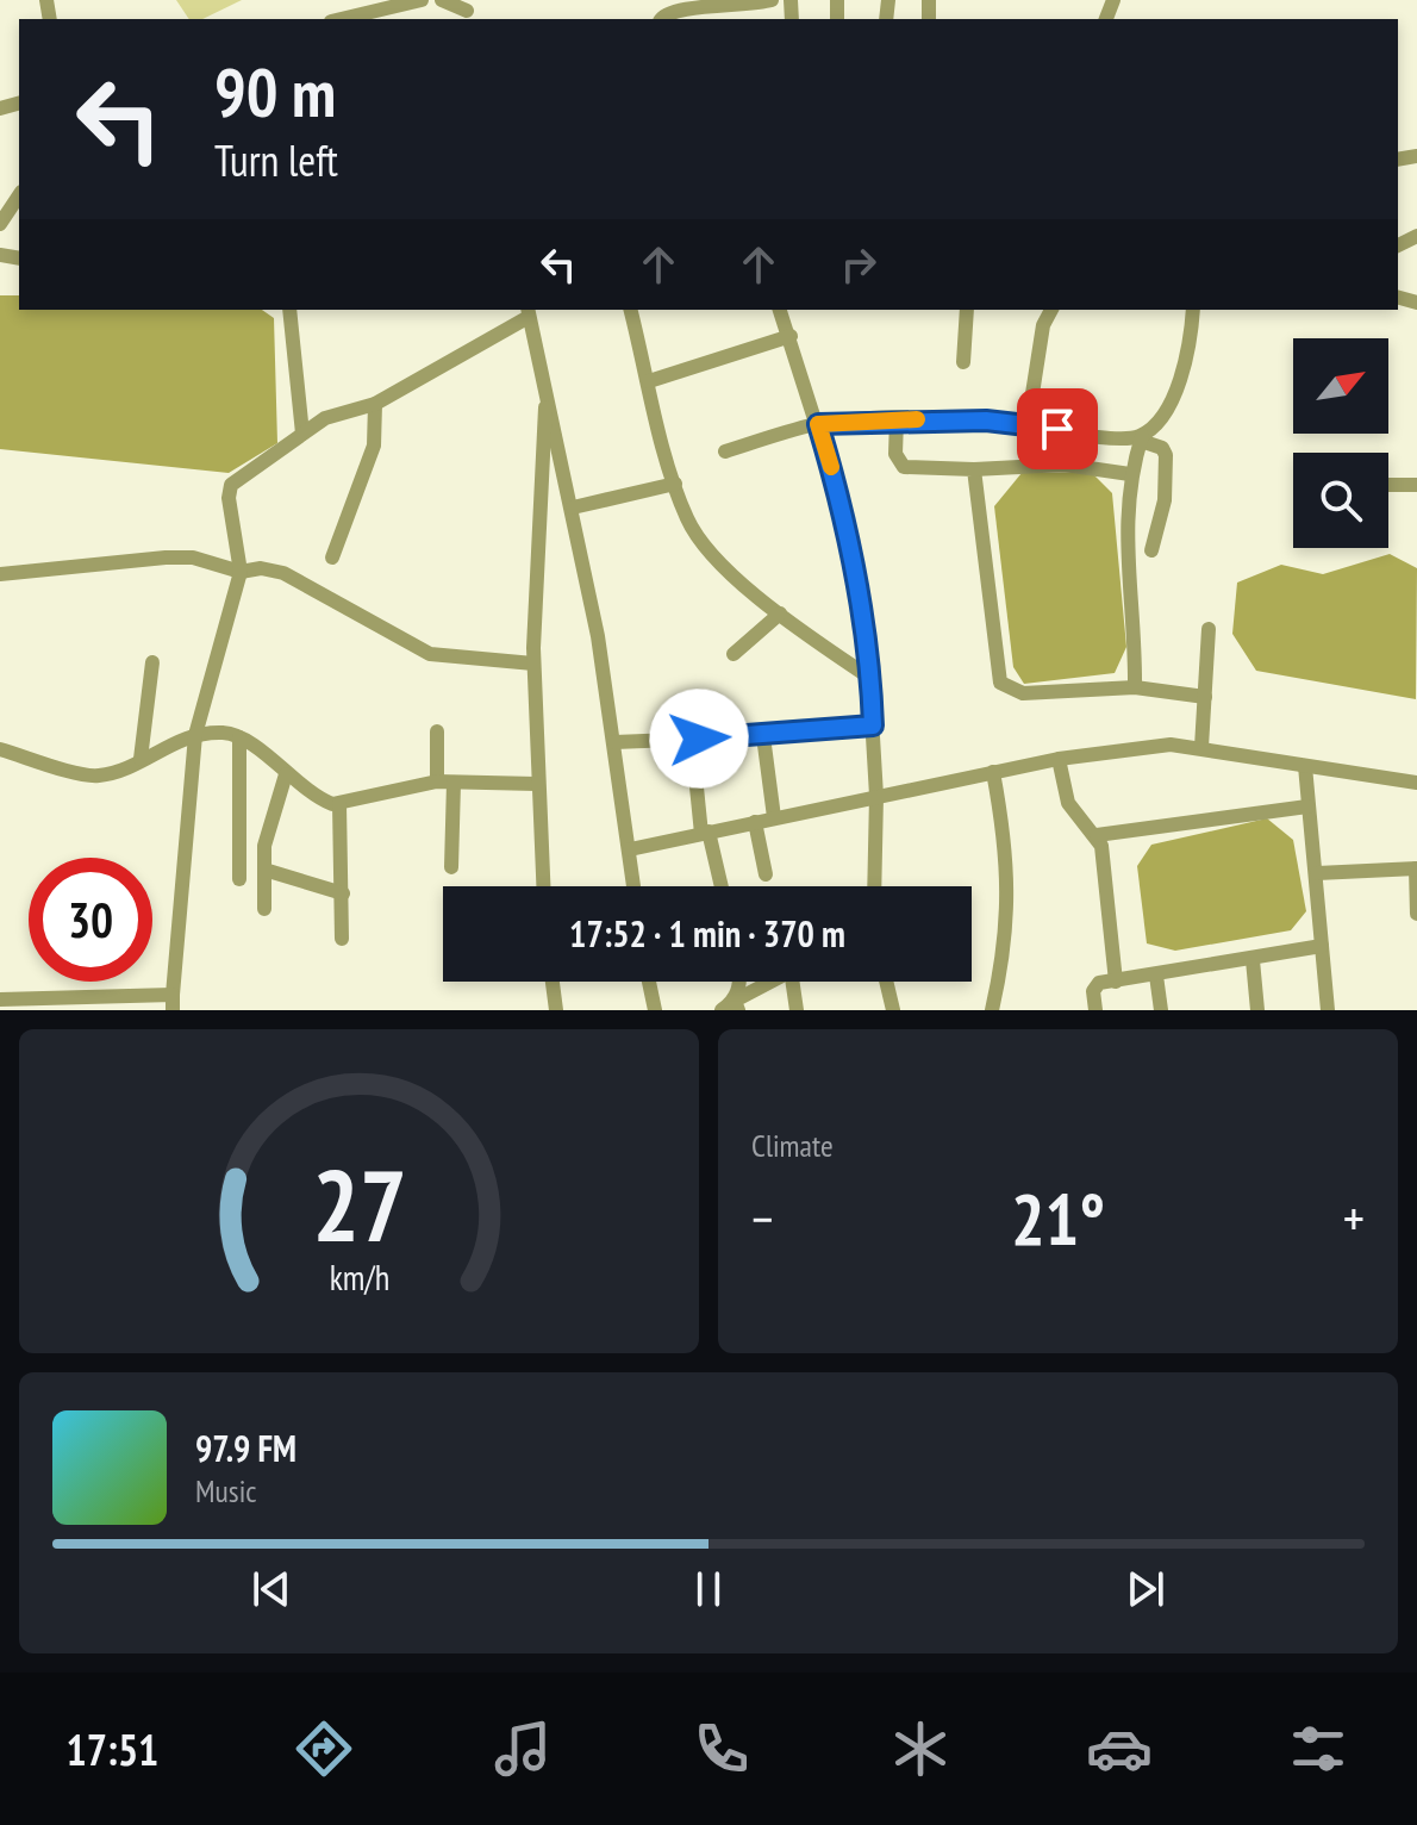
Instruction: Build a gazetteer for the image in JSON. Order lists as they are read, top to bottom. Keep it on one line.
{"north":"top right","page":{"turn":["90 m","Turn left"],"limit":"30","trip":"17:52 · 1 min · 370 m","tile":"Climate","heat":["−","21°","+"],"song":["97.9 FM","Music"],"tabs":"17:51","gauge":["27","km/h"]}}
